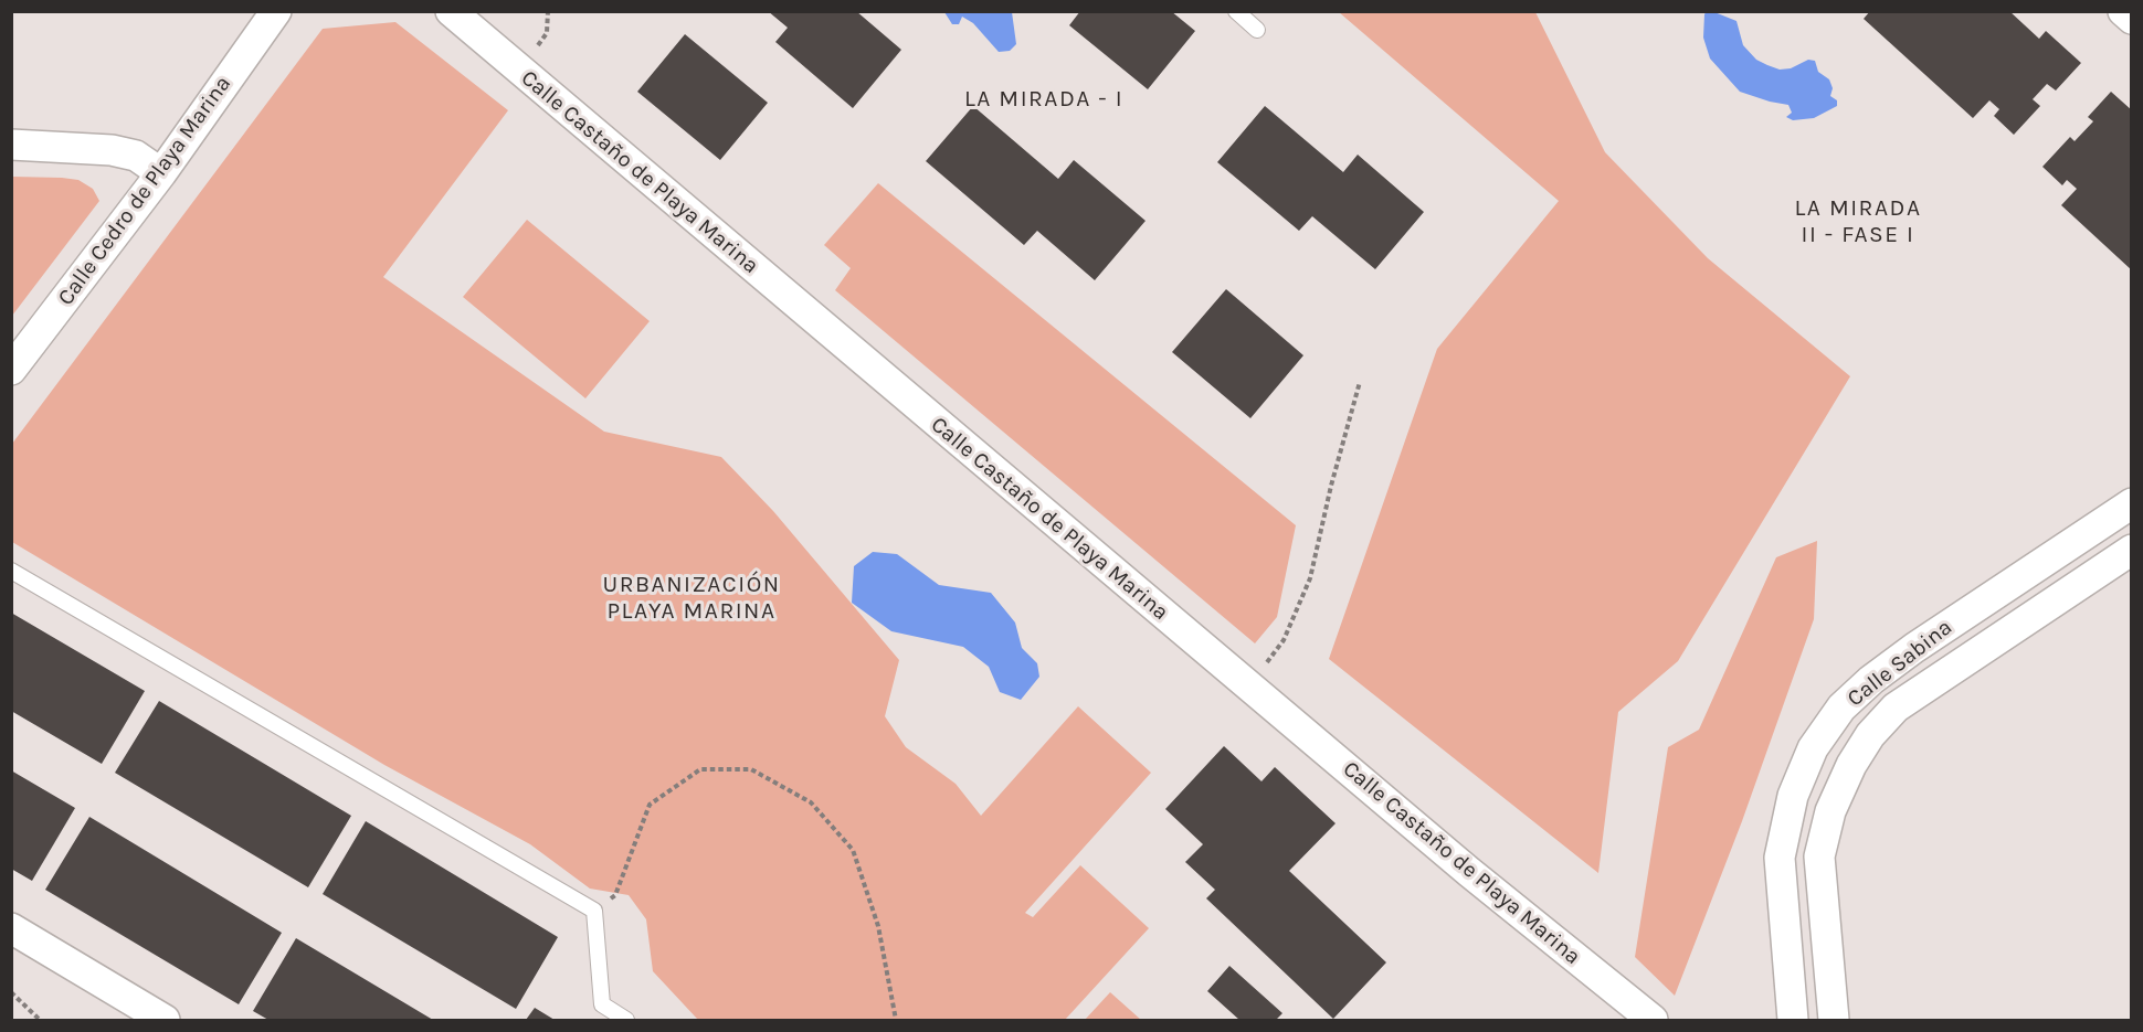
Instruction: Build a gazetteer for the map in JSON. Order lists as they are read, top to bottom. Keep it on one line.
{"streets":{"street":["Calle Castaño de Playa Marina","Calle Cedro de Playa Marina","Calle Sabina"]},"districts":["LA MIRADA - I","LA MIRADA II - FASE I","URBANIZACIÓN PLAYA MARINA"]}
